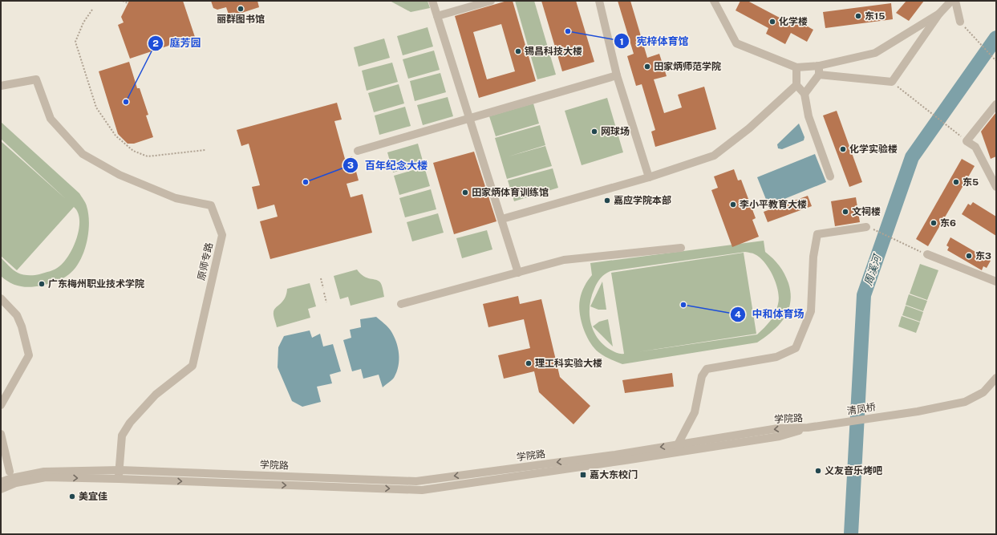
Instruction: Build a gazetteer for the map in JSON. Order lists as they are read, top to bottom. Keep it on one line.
{"streets":{"street":["原师专路","清凤桥","学院路"]},"crossings":[["原师专路","学院路"],["清凤桥","学院路"]],"water":["周溪河"],"places":{"other":["丽群图书馆","东15","化学楼","宪梓体育馆","锡昌科技大楼","田家炳师范学院","庭芳园","网球场","化学实验楼","百年纪念大楼","东5","田家炳体育训练馆","嘉应学院本部","李小平教育大楼","文祠楼","东6","东3","广东梅州职业技术学院","中和体育场","理工科实验大楼","义友音乐烤吧","美宜佳"],"transit":["嘉大东校门"]}}
